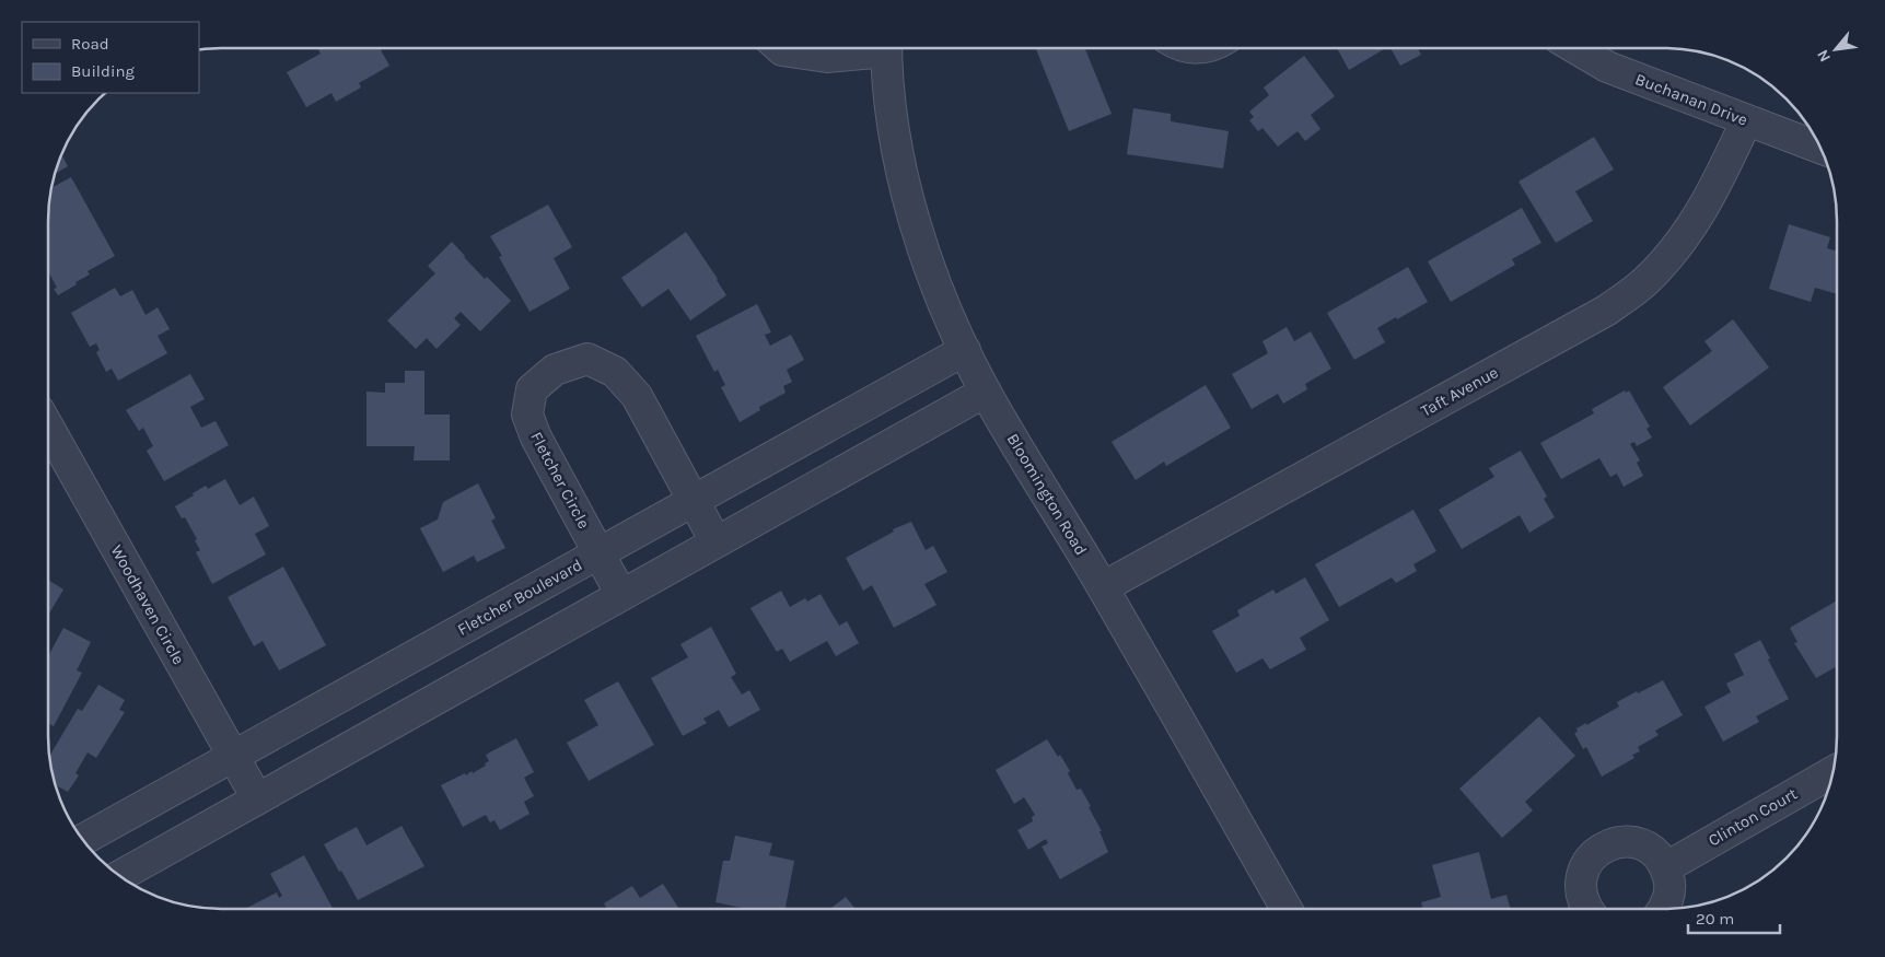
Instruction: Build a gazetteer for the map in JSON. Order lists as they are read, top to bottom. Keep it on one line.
{"streets":{"street":["Buchanan Drive","Taft Avenue","Fletcher Circle","Bloomington Road","Fletcher Boulevard","Woodhaven Circle","Clinton Court"]},"crossings":[["Buchanan Drive","Taft Avenue"],["Taft Avenue","Bloomington Road"],["Fletcher Circle","Fletcher Boulevard"],["Bloomington Road","Fletcher Boulevard"],["Fletcher Boulevard","Woodhaven Circle"]],"legend":["Road","Building"],"scale_bar":"20 m","north":"bottom left"}
